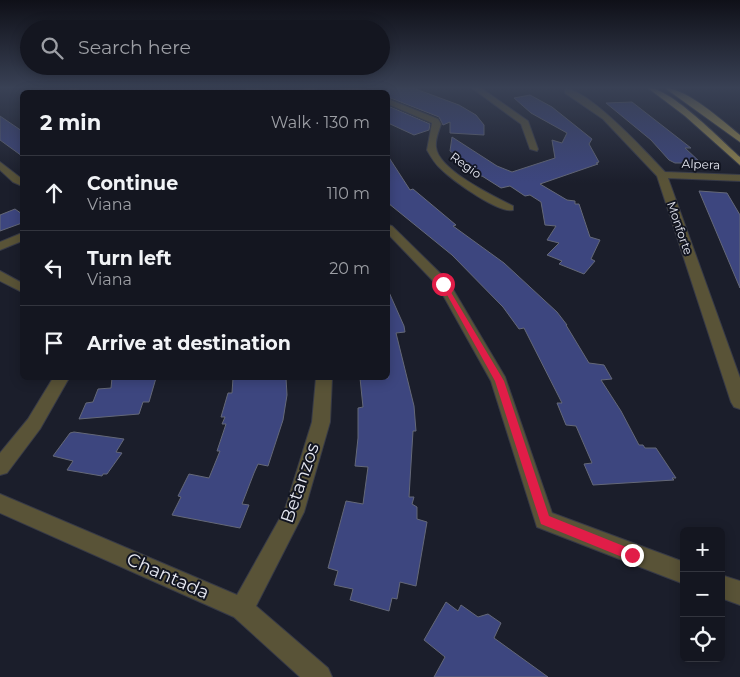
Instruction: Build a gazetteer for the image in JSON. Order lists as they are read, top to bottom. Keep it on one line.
{"streets":{"street":["Alpera","Regio","Monforte","Betanzos","Chantada"]},"crossings":[["Alpera","Monforte"],["Betanzos","Chantada"]],"page":{"search":"Search here","heading":["2 min","Walk · 130 m"],"list":[["Continue","Viana","110 m"],["Turn left","Viana","20 m"],"Arrive at destination"],"map_buttons":["+","−"]}}
